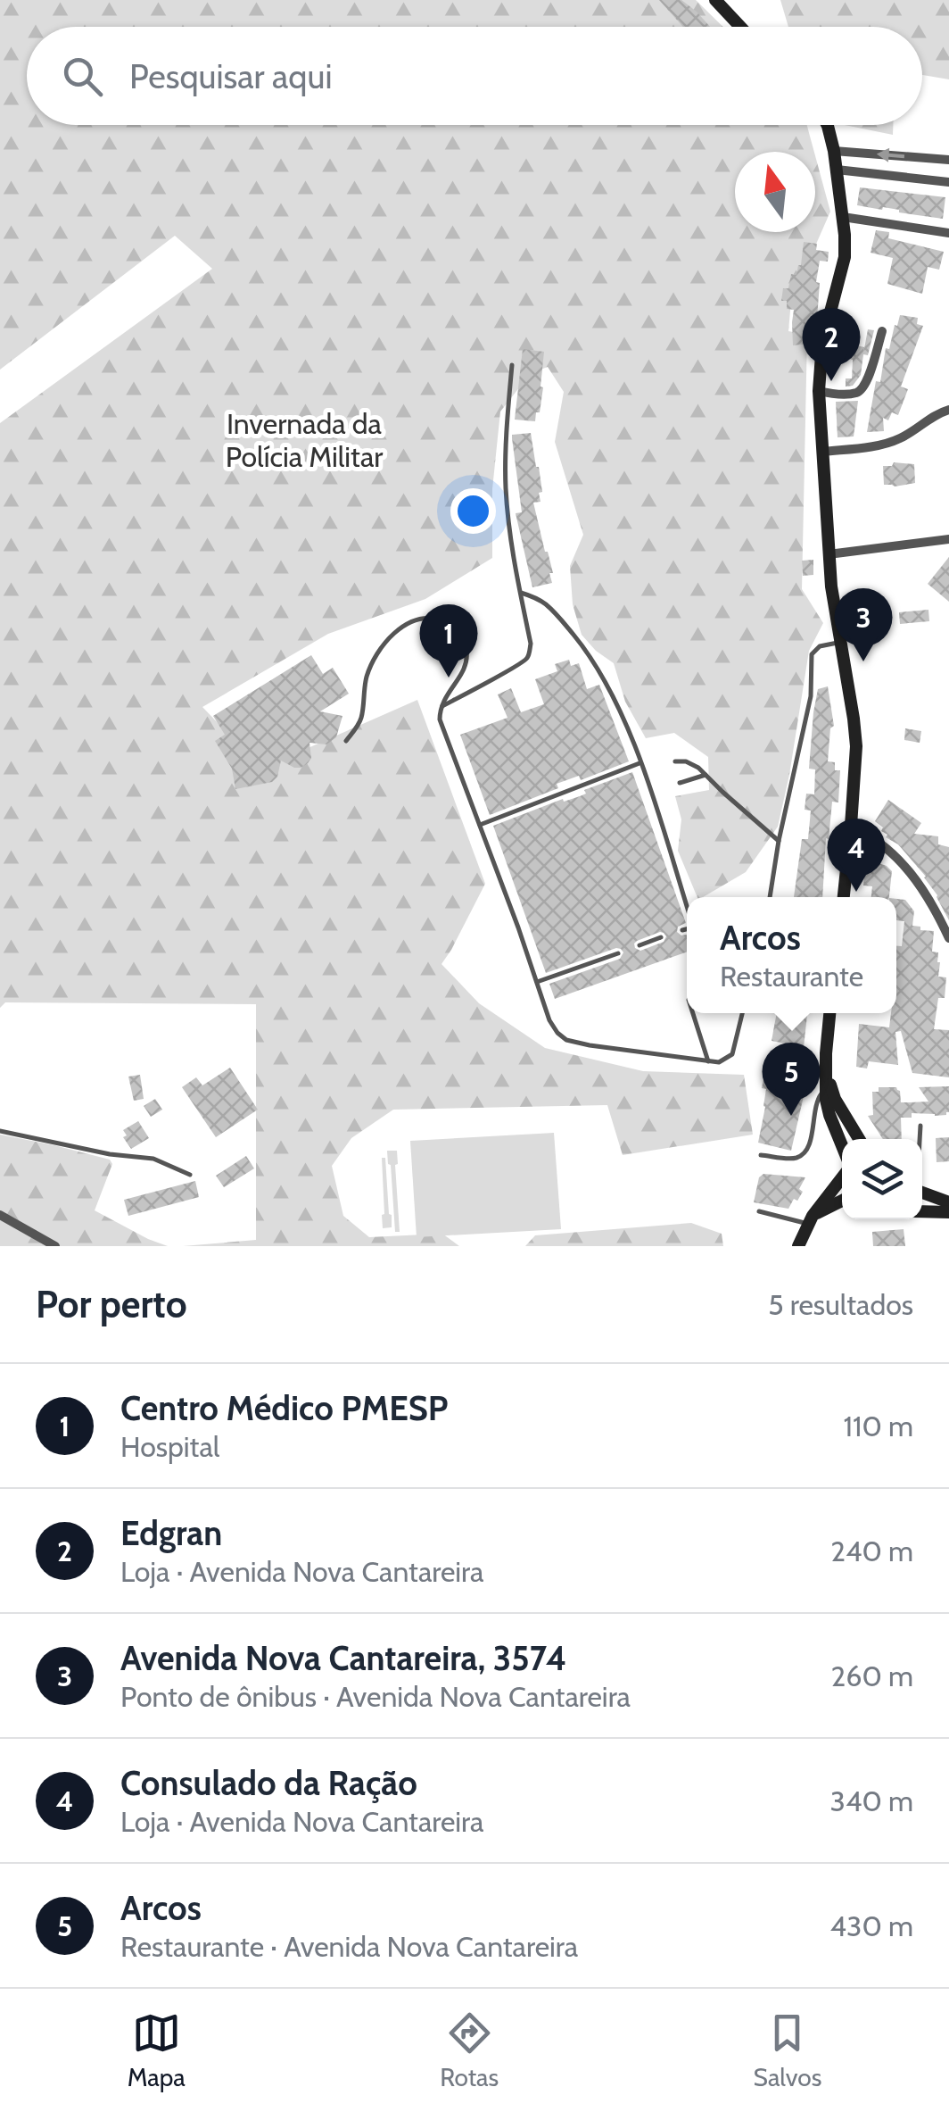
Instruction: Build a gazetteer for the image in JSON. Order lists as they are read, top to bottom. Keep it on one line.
{"parks":["Invernada da Polícia Militar"],"north":"top","page":{"search":"Pesquisar aqui","pins":["2","3","1","4","5"],"popup":["Arcos","Restaurante"],"heading":["Por perto","5 resultados"],"list":[{"mark":"1","name":"Centro Médico PMESP","note":"Hospital","value":"110 m"},{"mark":"2","name":"Edgran","note":"Loja · Avenida Nova Cantareira","value":"240 m"},{"mark":"3","name":"Avenida Nova Cantareira, 3574","note":"Ponto de ônibus · Avenida Nova Cantareira","value":"260 m"},{"mark":"4","name":"Consulado da Ração","note":"Loja · Avenida Nova Cantareira","value":"340 m"},{"mark":"5","name":"Arcos","note":"Restaurante · Avenida Nova Cantareira","value":"430 m"}],"nav":["Mapa","Rotas","Salvos"]}}
